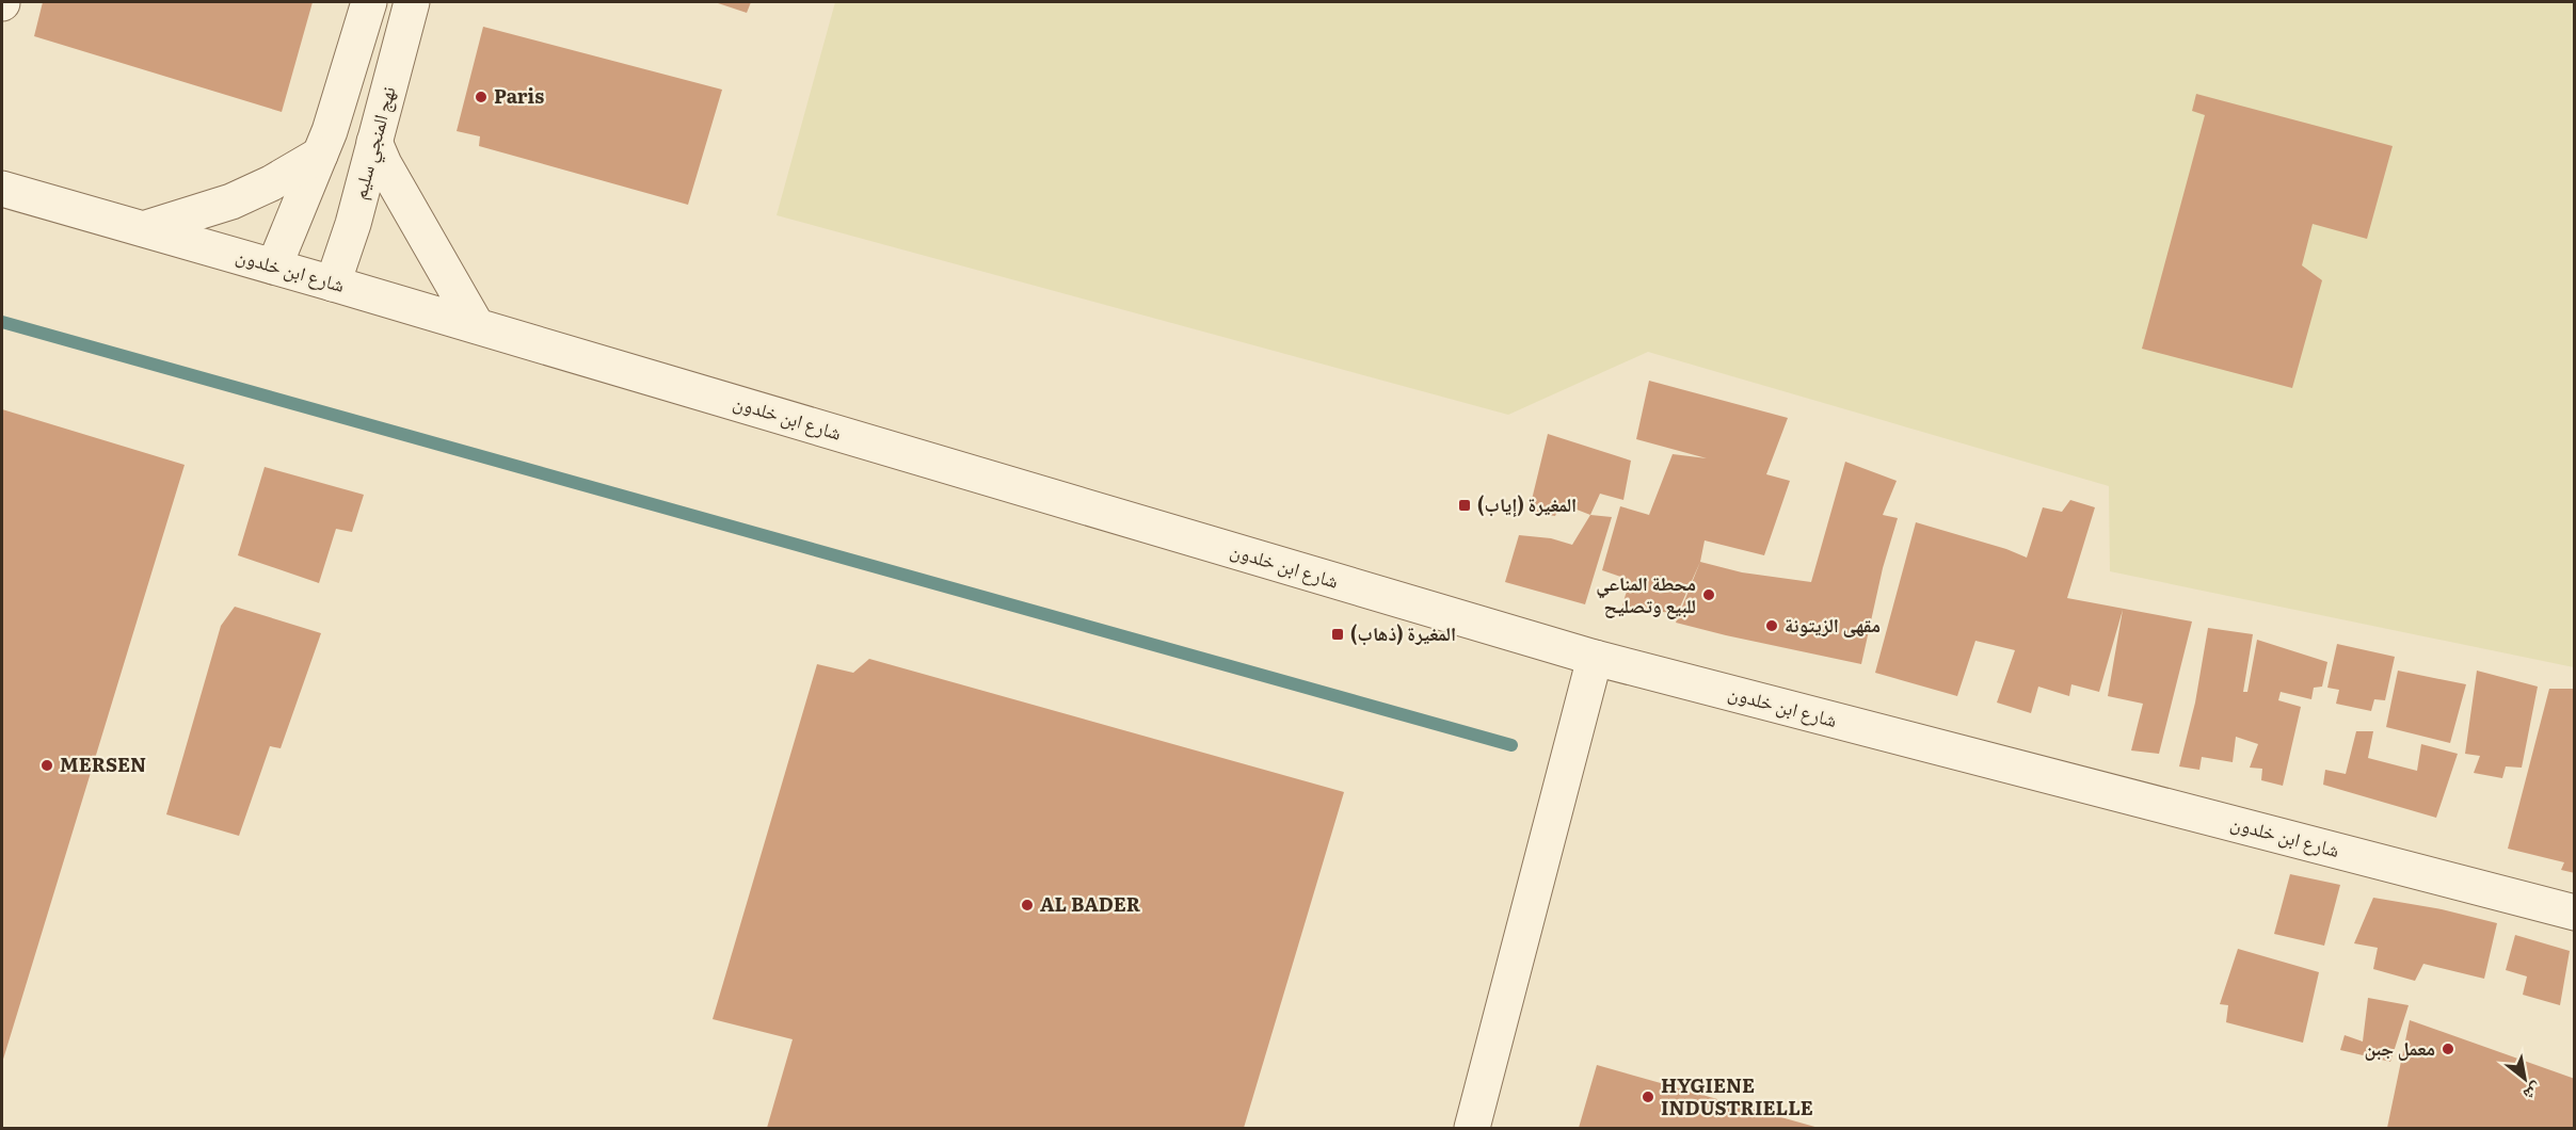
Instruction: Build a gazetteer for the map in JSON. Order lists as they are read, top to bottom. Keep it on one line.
{"streets":{"street":["نهج المنجي سليم","شارع ابن خلدون"]},"crossings":[["نهج المنجي سليم","شارع ابن خلدون"]],"places":{"other":["Paris","محطة المناعي للبيع وتصليح","مقهى الزيتونة","MERSEN","AL BADER","معمل جبن","HYGIENE INDUSTRIELLE"],"transit":["المغيرة (إياب)","المغيرة (ذهاب)"]},"north":"bottom right"}
